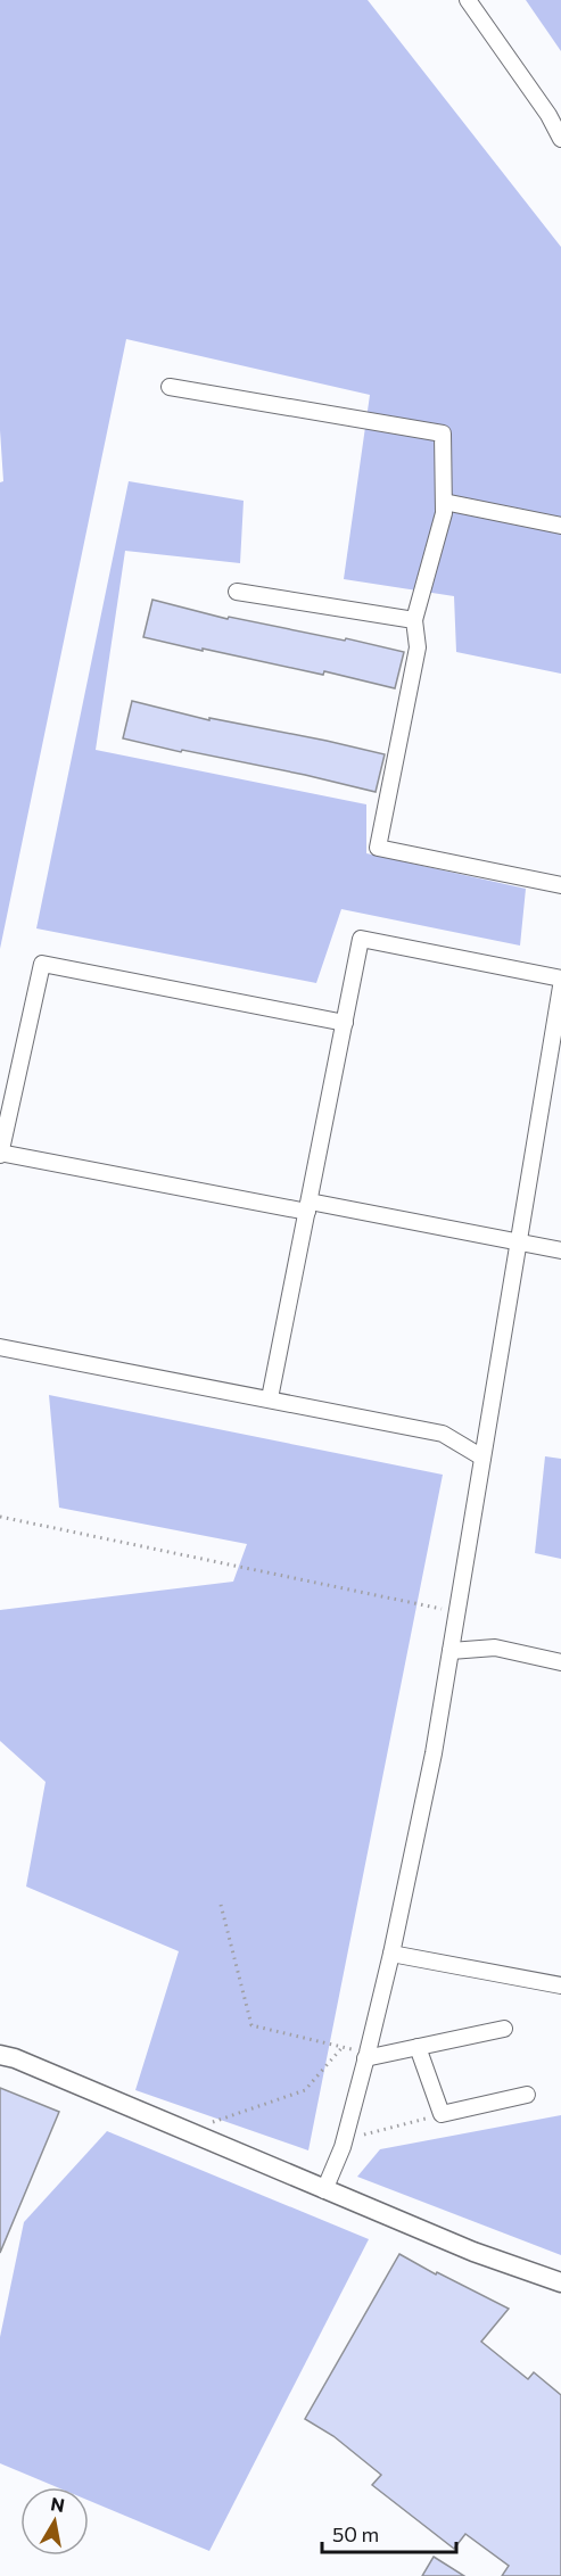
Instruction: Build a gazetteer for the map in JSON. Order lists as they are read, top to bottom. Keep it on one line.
{"scale_bar":"50 m","north":"top"}
